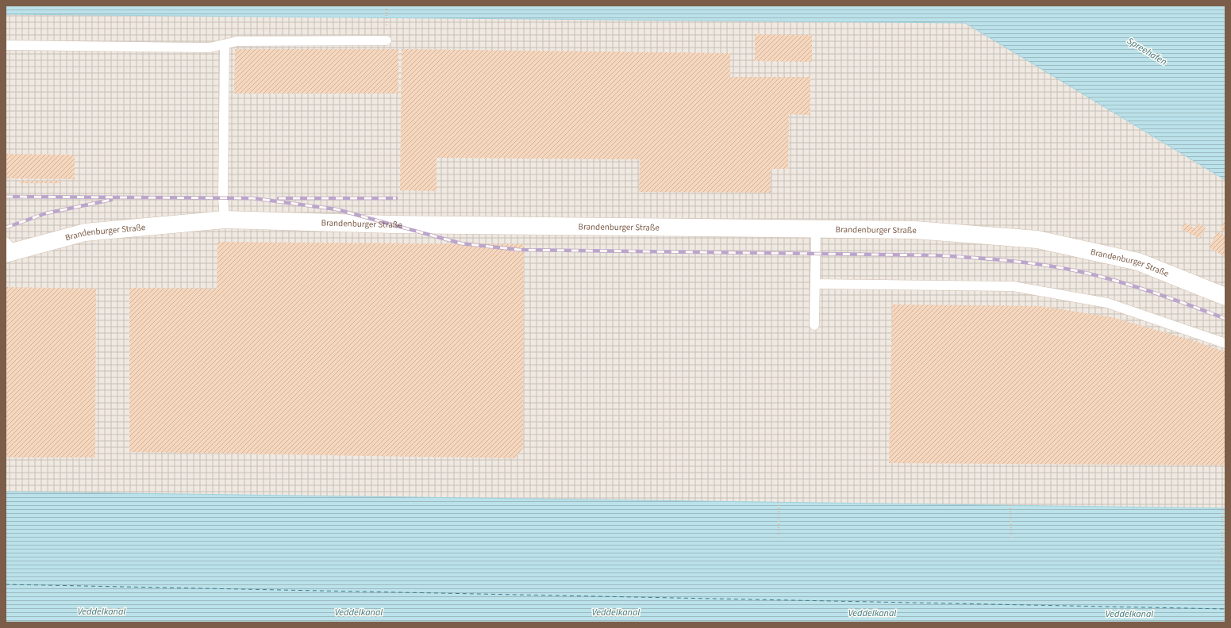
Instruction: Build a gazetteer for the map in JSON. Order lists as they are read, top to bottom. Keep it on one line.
{"streets":{"street":["Brandenburger Straße"]},"water":["Spreehafen","Veddelkanal"]}
